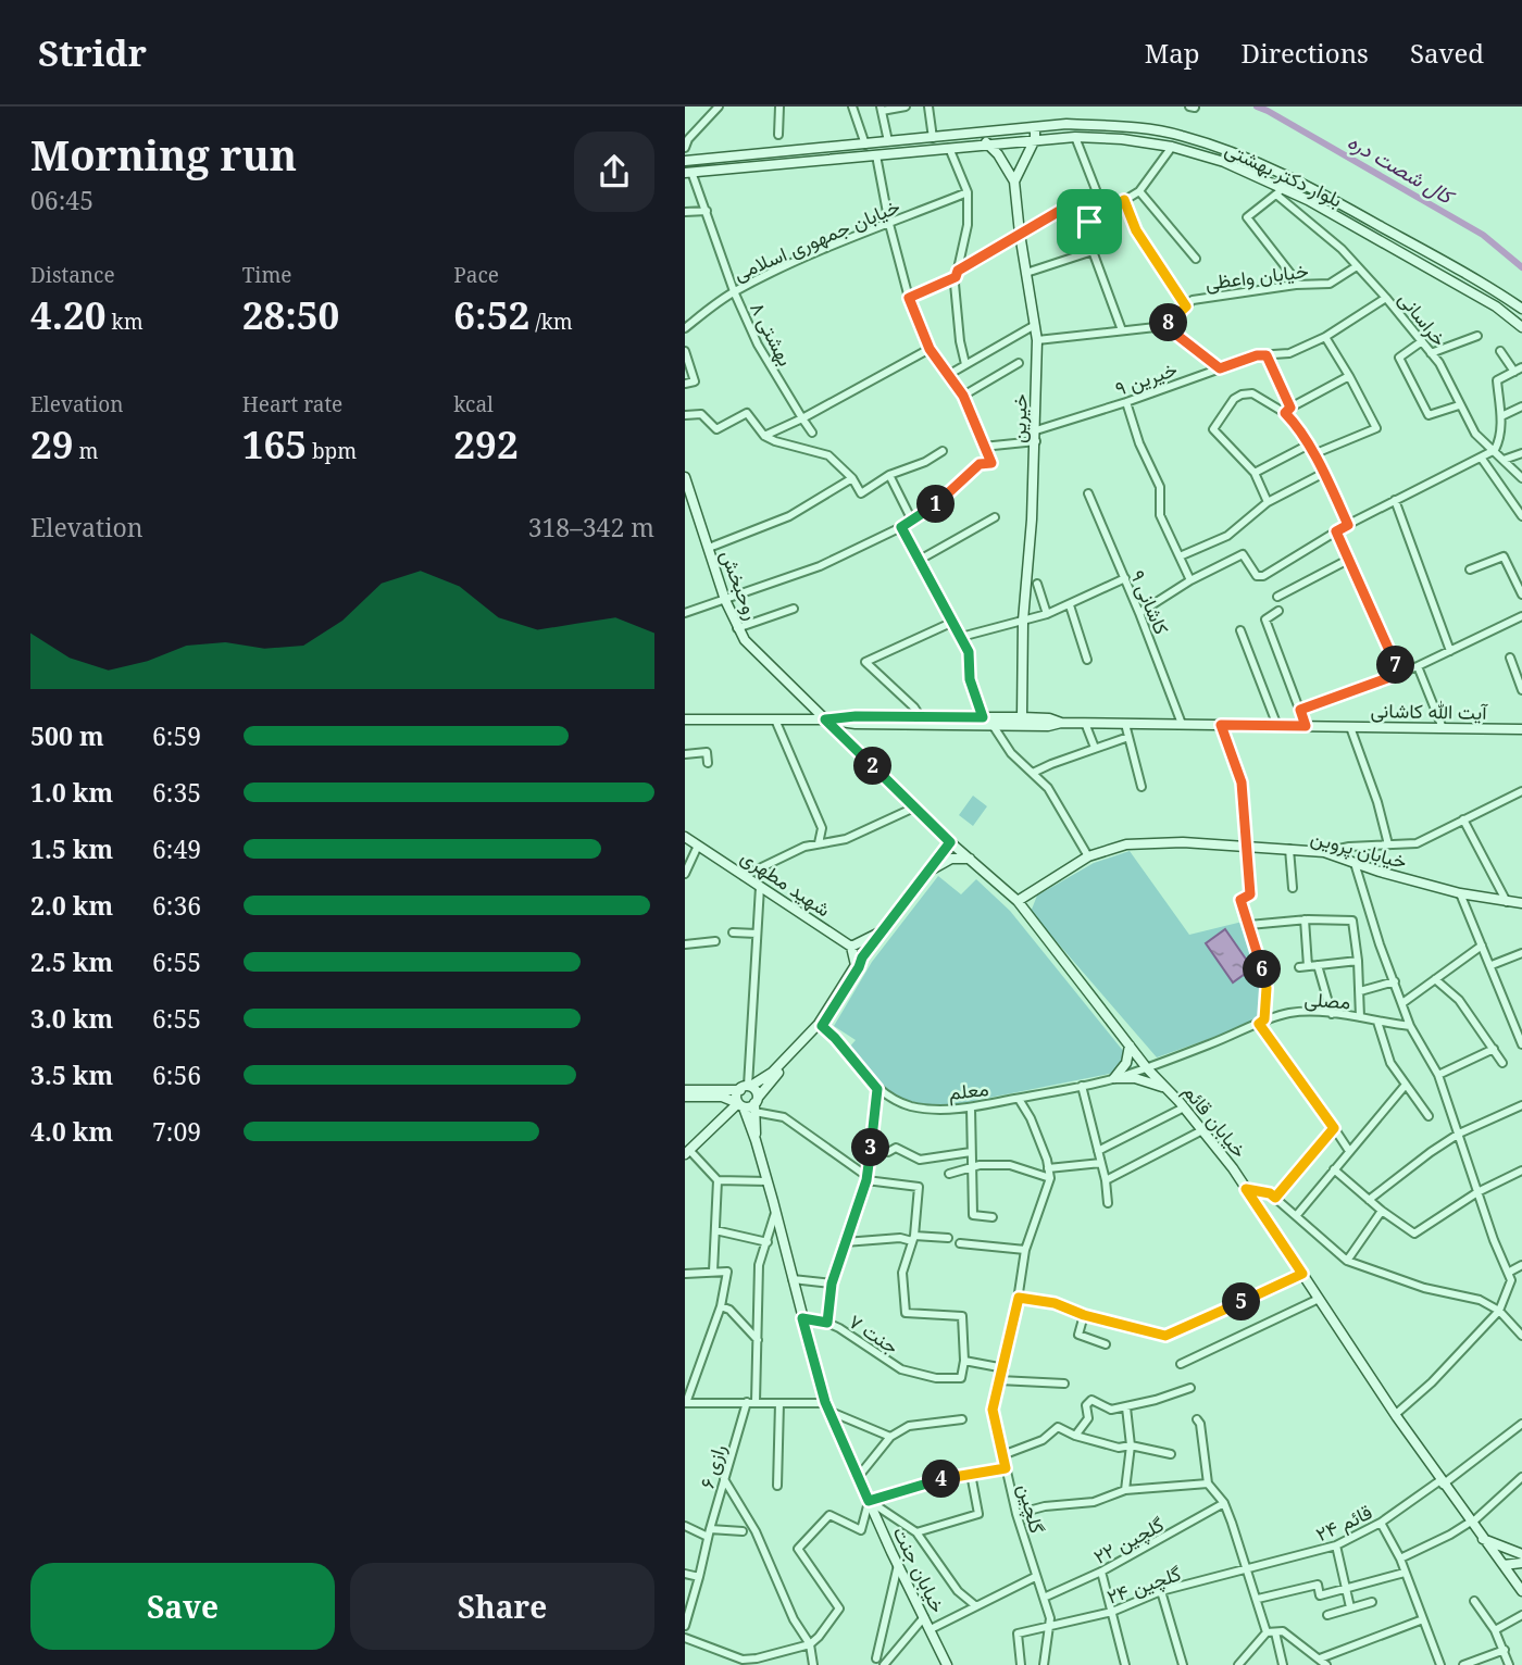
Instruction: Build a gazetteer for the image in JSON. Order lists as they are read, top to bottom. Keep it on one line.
{"streets":{"street":["بلوار دکتر بهشتی","خیابان جمهوری اسلامی","خیابان واعظی","خراسانی","بهشتی ۸","خیرین ۹","خیرین","روحبخش","کاشانی ۹","آیت الله کاشانی","خیابان پروین","شهید مطهری","مصلی","معلم","خیابان قائم","جنت ۷","رازی ۶","گلچین","قائم ۲۴","گلچین ۲۲","خیابان جنت","گلچین ۲۴"]},"crossings":[["بلوار دکتر بهشتی","خراسانی"],["بلوار دکتر بهشتی","بهشتی ۸"],["بلوار دکتر بهشتی","خیرین"],["خیابان جمهوری اسلامی","بهشتی ۸"],["خیابان واعظی","خراسانی"],["خراسانی","خیرین ۹"],["خیرین ۹","خیرین"],["خیرین","آیت الله کاشانی"],["روحبخش","آیت الله کاشانی"],["روحبخش","خیابان قائم"],["کاشانی ۹","آیت الله کاشانی"],["آیت الله کاشانی","خیابان قائم"],["خیابان پروین","خیابان قائم"],["مصلی","معلم"],["مصلی","خیابان قائم"],["معلم","خیابان قائم"],["خیابان قائم","قائم ۲۴"],["جنت ۷","خیابان جنت"],["رازی ۶","خیابان جنت"],["گلچین","گلچین ۲۲"],["گلچین","گلچین ۲۴"],["قائم ۲۴","گلچین ۲۴"]],"water":["کال شصت دره"],"page":{"header":"Stridr","nav":["Map","Directions","Saved"],"heading":["Morning run","06:45"],"stats":[["Distance","4.20 km"],["Time","28:50"],["Pace","6:52 /km"],["Elevation","29 m"],["Heart rate","165 bpm"],["kcal","292"]],"pins":["8","1","7","2","6","3","5","4"],"chart":["Elevation","318–342 m"],"list":[{"name":"500 m","note":"6:59"},{"name":"1.0 km","note":"6:35"},{"name":"1.5 km","note":"6:49"},{"name":"2.0 km","note":"6:36"},{"name":"2.5 km","note":"6:55"},{"name":"3.0 km","note":"6:55"},{"name":"3.5 km","note":"6:56"},{"name":"4.0 km","note":"7:09"}],"buttons":["Save","Share"]}}
